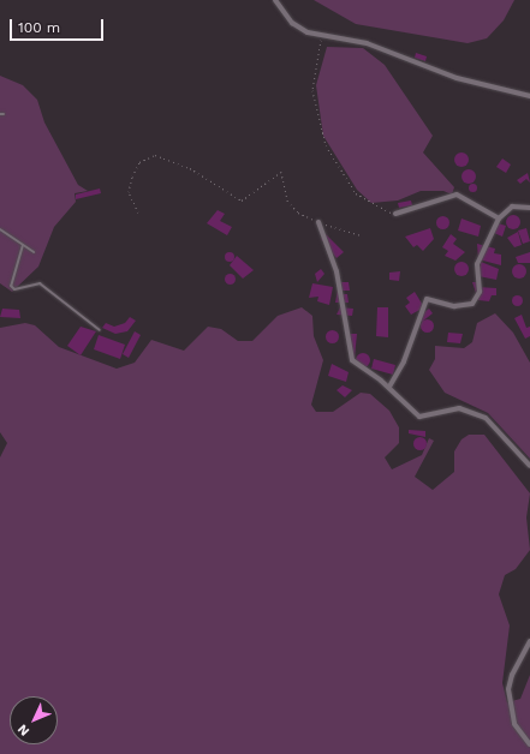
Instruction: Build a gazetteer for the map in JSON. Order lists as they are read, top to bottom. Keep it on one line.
{"scale_bar":"100 m","north":"bottom left"}
